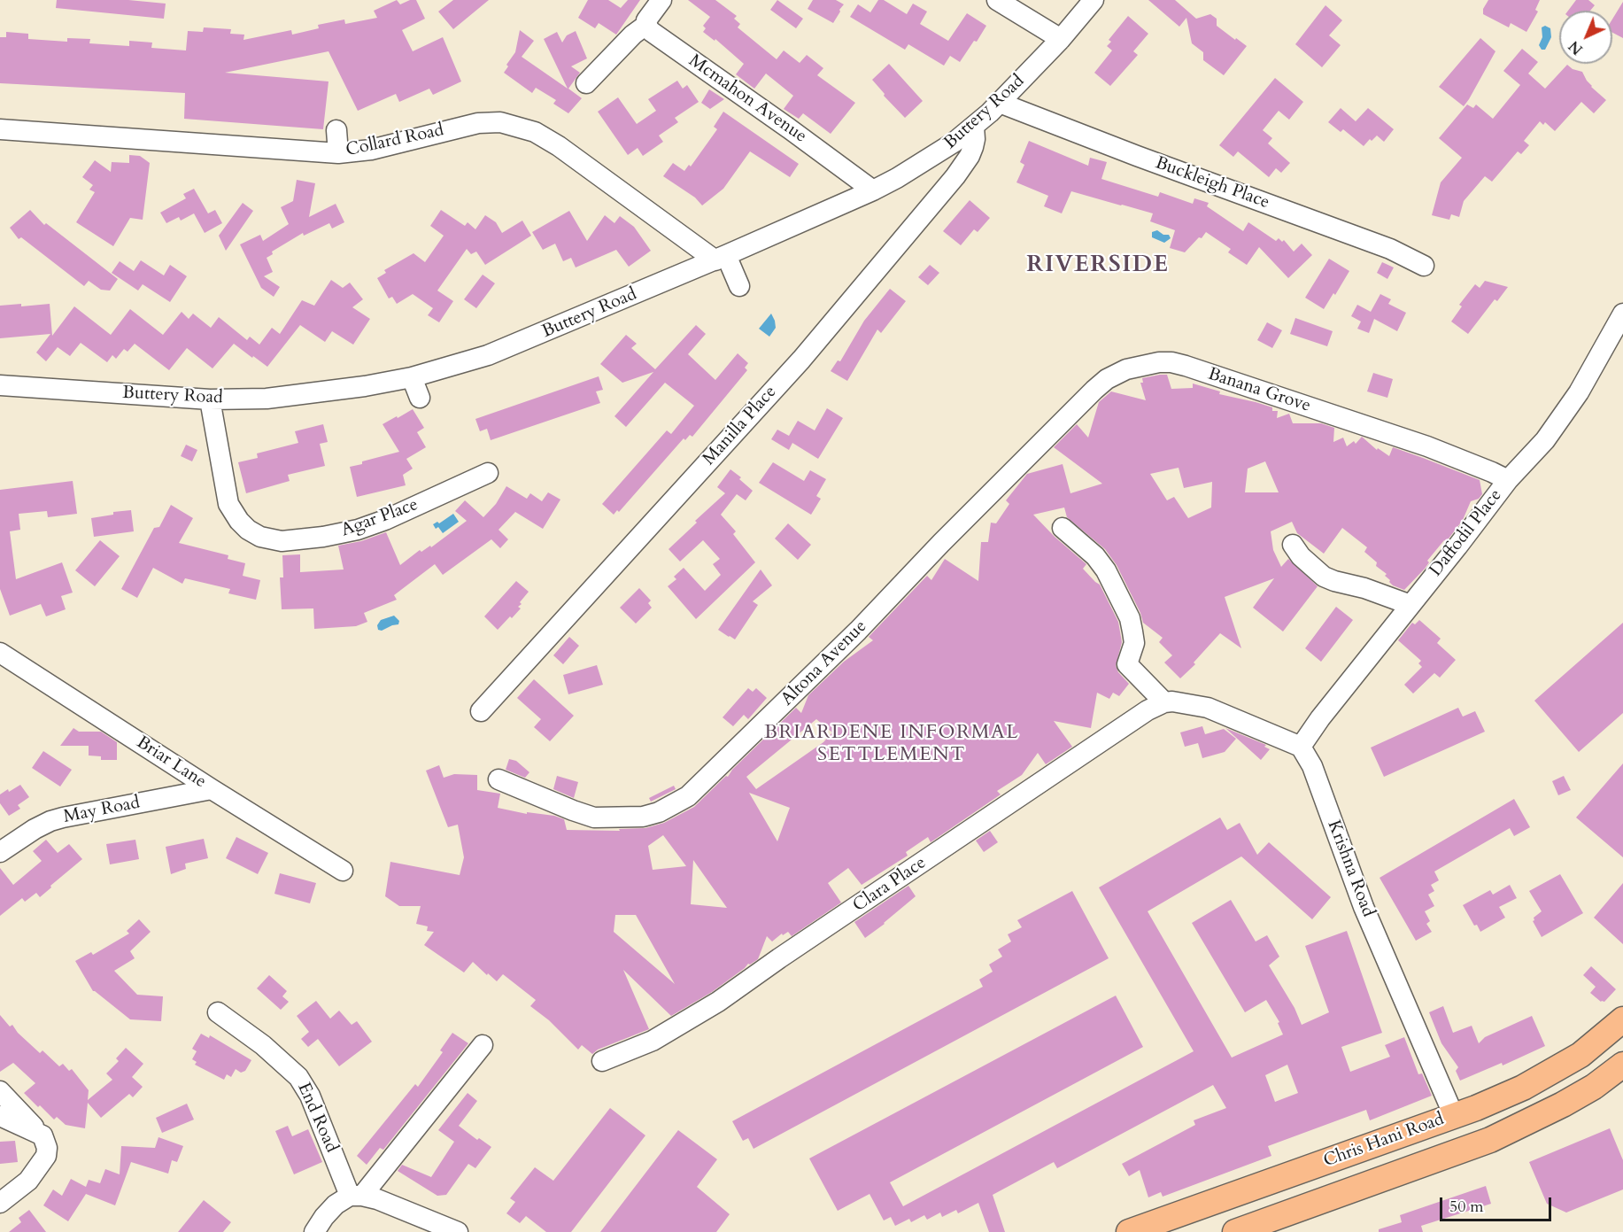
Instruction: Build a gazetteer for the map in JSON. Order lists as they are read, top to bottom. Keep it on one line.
{"streets":{"main road":["Chris Hani Road"],"street":["Mcmahon Avenue","Buttery Road","Collard Road","Buckleigh Place","Banana Grove","Manilla Place","Agar Place","Daffodil Place","Altona Avenue","Briar Lane","May Road","Krishna Road","Clara Place","End Road"]},"crossings":[["Mcmahon Avenue","Buttery Road"],["Buttery Road","Collard Road"],["Buttery Road","Buckleigh Place"],["Buttery Road","Manilla Place"],["Buttery Road","Agar Place"],["Banana Grove","Daffodil Place"],["Banana Grove","Altona Avenue"],["Daffodil Place","Krishna Road"],["Briar Lane","May Road"],["Krishna Road","Chris Hani Road"]],"districts":["RIVERSIDE","BRIARDENE INFORMAL SETTLEMENT"],"scale_bar":"50 m","north":"bottom left"}
